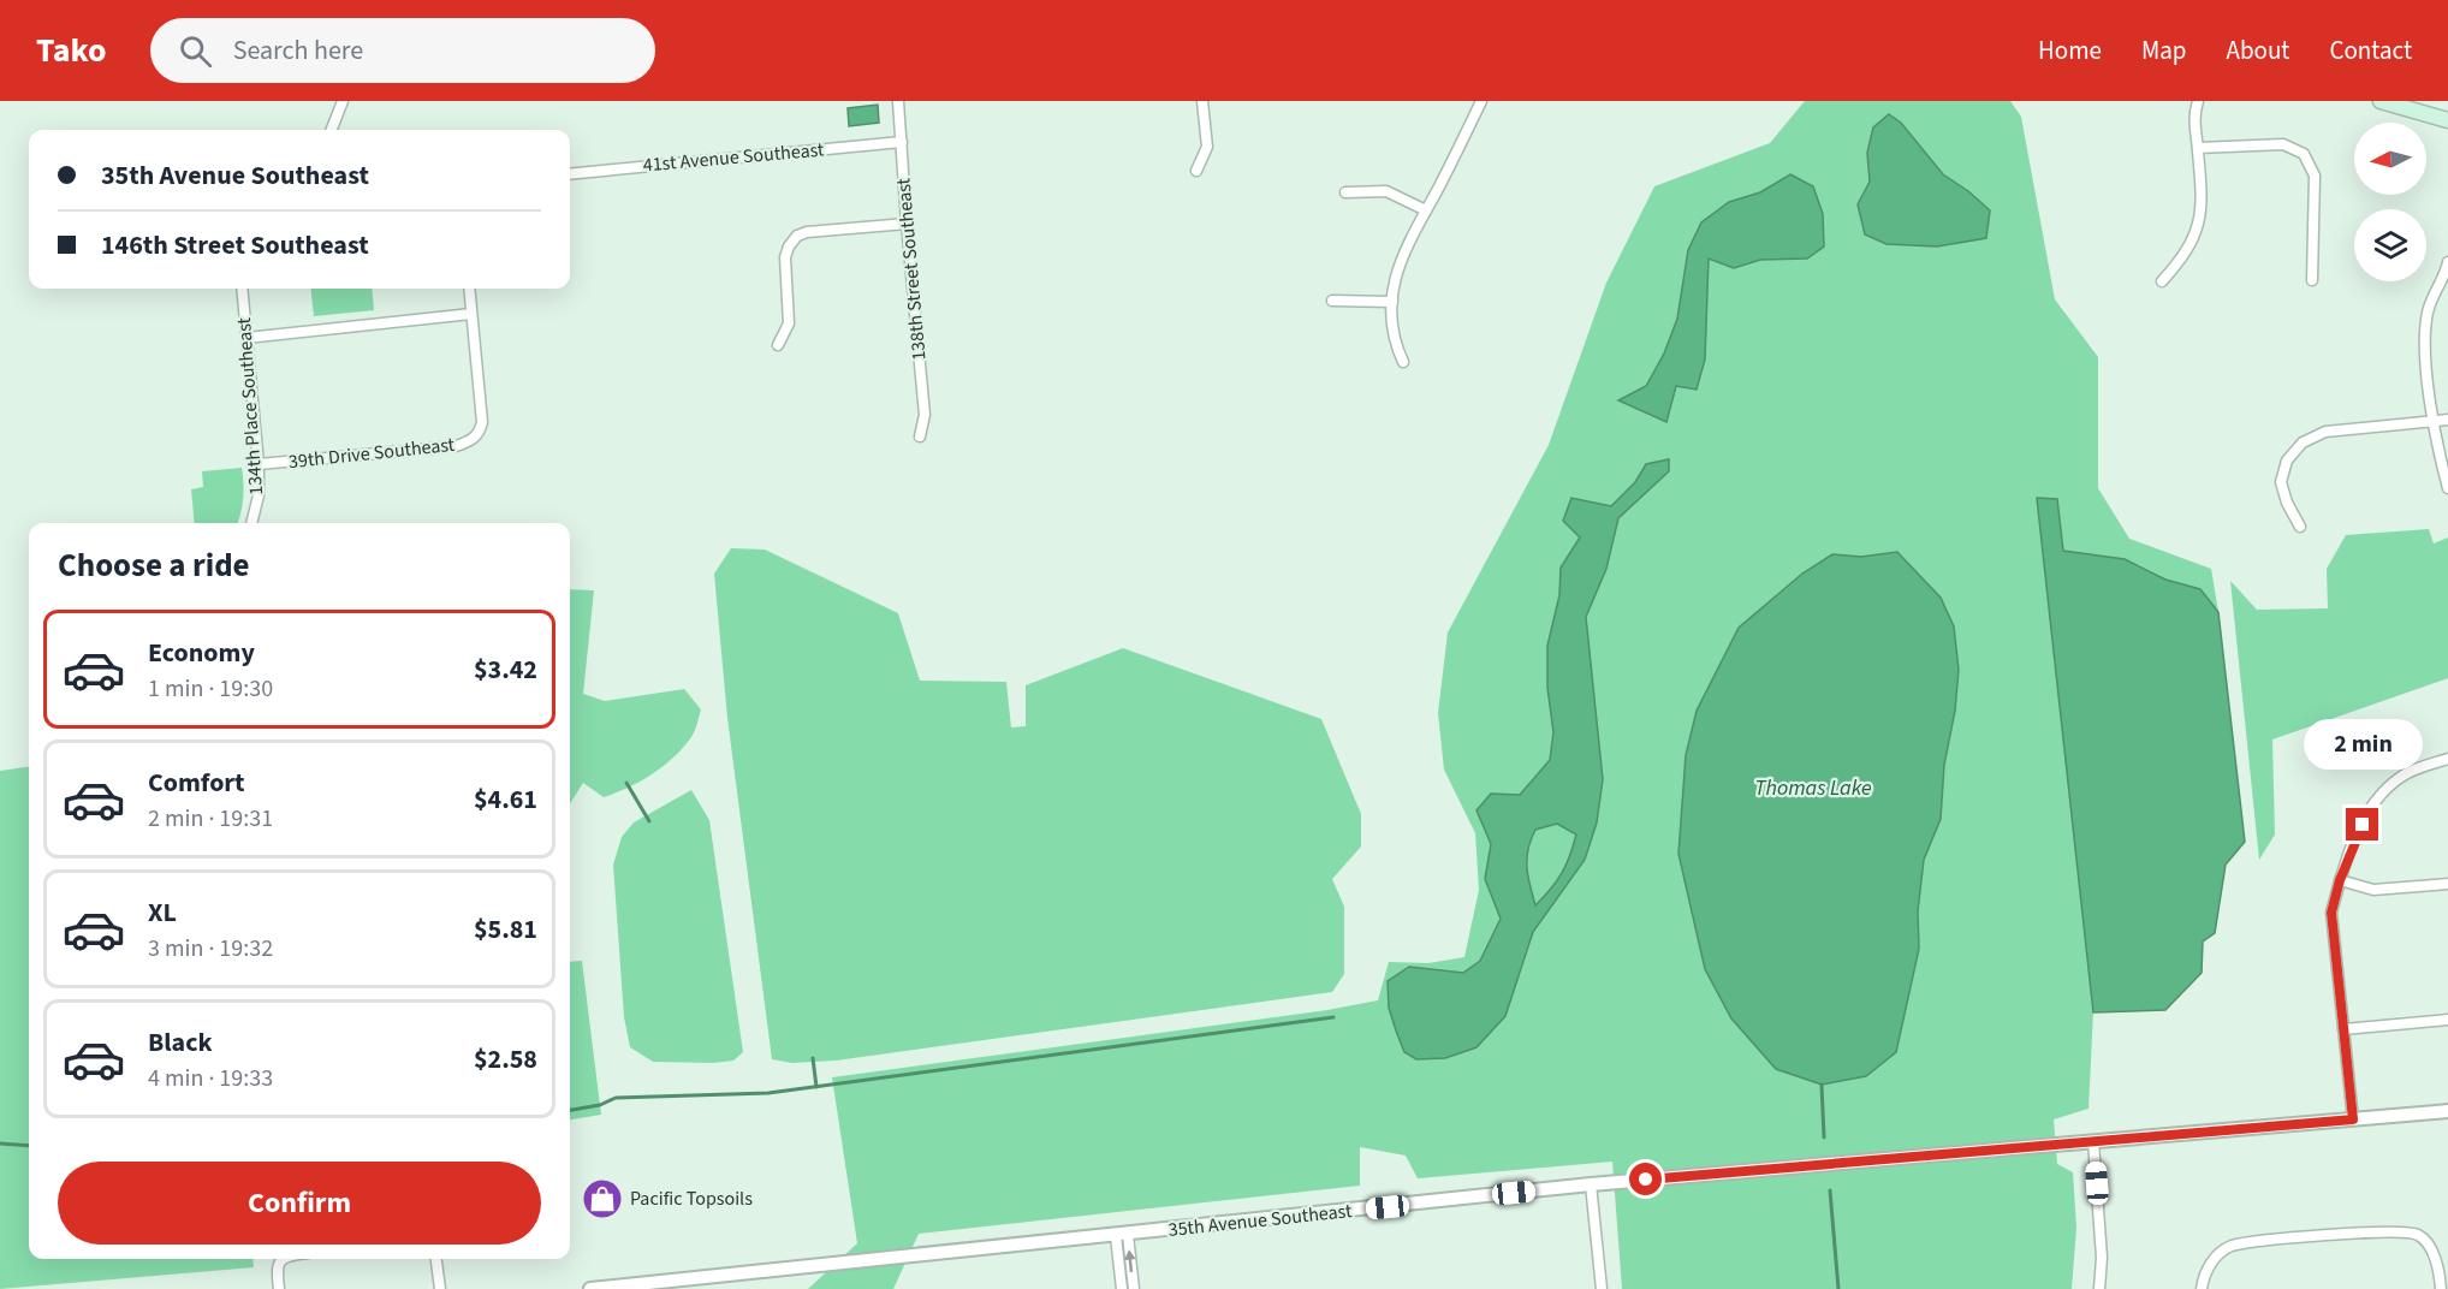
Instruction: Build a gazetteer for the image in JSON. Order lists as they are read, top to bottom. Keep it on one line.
{"streets":{"street":["41st Avenue Southeast","138th Street Southeast","134th Place Southeast","39th Drive Southeast","35th Avenue Southeast"]},"crossings":[["41st Avenue Southeast","138th Street Southeast"],["134th Place Southeast","39th Drive Southeast"]],"water":["Thomas Lake"],"places":{"shop":["Pacific Topsoils"]},"north":"left","page":{"header":"Tako","search":"Search here","nav":["Home","Map","About","Contact"],"banner":["35th Avenue Southeast","146th Street Southeast"],"heading":"Choose a ride","list":[{"name":"Economy","note":"1 min · 19:30","value":"$3.42"},{"name":"Comfort","note":"2 min · 19:31","value":"$4.61"},{"name":"XL","note":"3 min · 19:32","value":"$5.81"},{"name":"Black","note":"4 min · 19:33","value":"$2.58"}],"bubble":"2 min","buttons":"Confirm"}}
